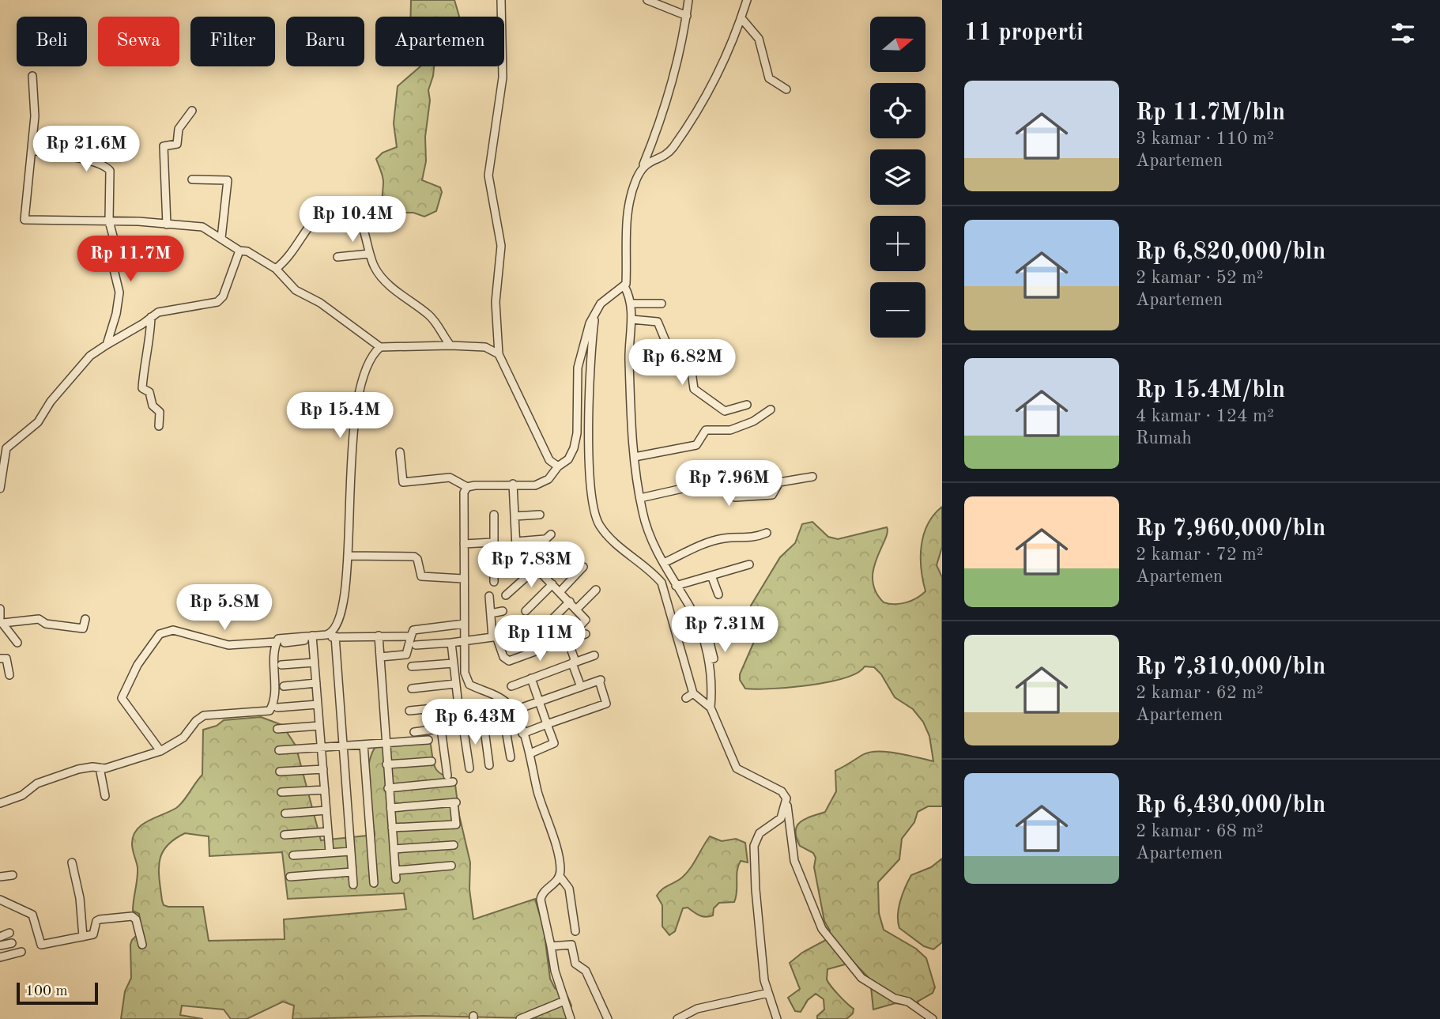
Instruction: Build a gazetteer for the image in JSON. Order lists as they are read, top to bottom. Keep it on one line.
{"scale_bar":"100 m","north":"right","page":{"heading":"11 properti","map_buttons":["+","−"],"chip":["Beli","Sewa","Filter","Baru","Apartemen"],"list":[{"name":"Rp 11.7M/bln","note":"3 kamar · 110 m² · Apartemen"},{"name":"Rp 6,820,000/bln","note":"2 kamar · 52 m² · Apartemen"},{"name":"Rp 15.4M/bln","note":"4 kamar · 124 m² · Rumah"},{"name":"Rp 7,960,000/bln","note":"2 kamar · 72 m² · Apartemen"},{"name":"Rp 7,310,000/bln","note":"2 kamar · 62 m² · Apartemen"},{"name":"Rp 6,430,000/bln","note":"2 kamar · 68 m² · Apartemen"}],"price":["Rp 21.6M","Rp 10.4M","Rp 11.7M","Rp 6.82M","Rp 15.4M","Rp 7.96M","Rp 7.83M","Rp 5.8M","Rp 7.31M","Rp 11M","Rp 6.43M"],"scale":"100 m"}}
